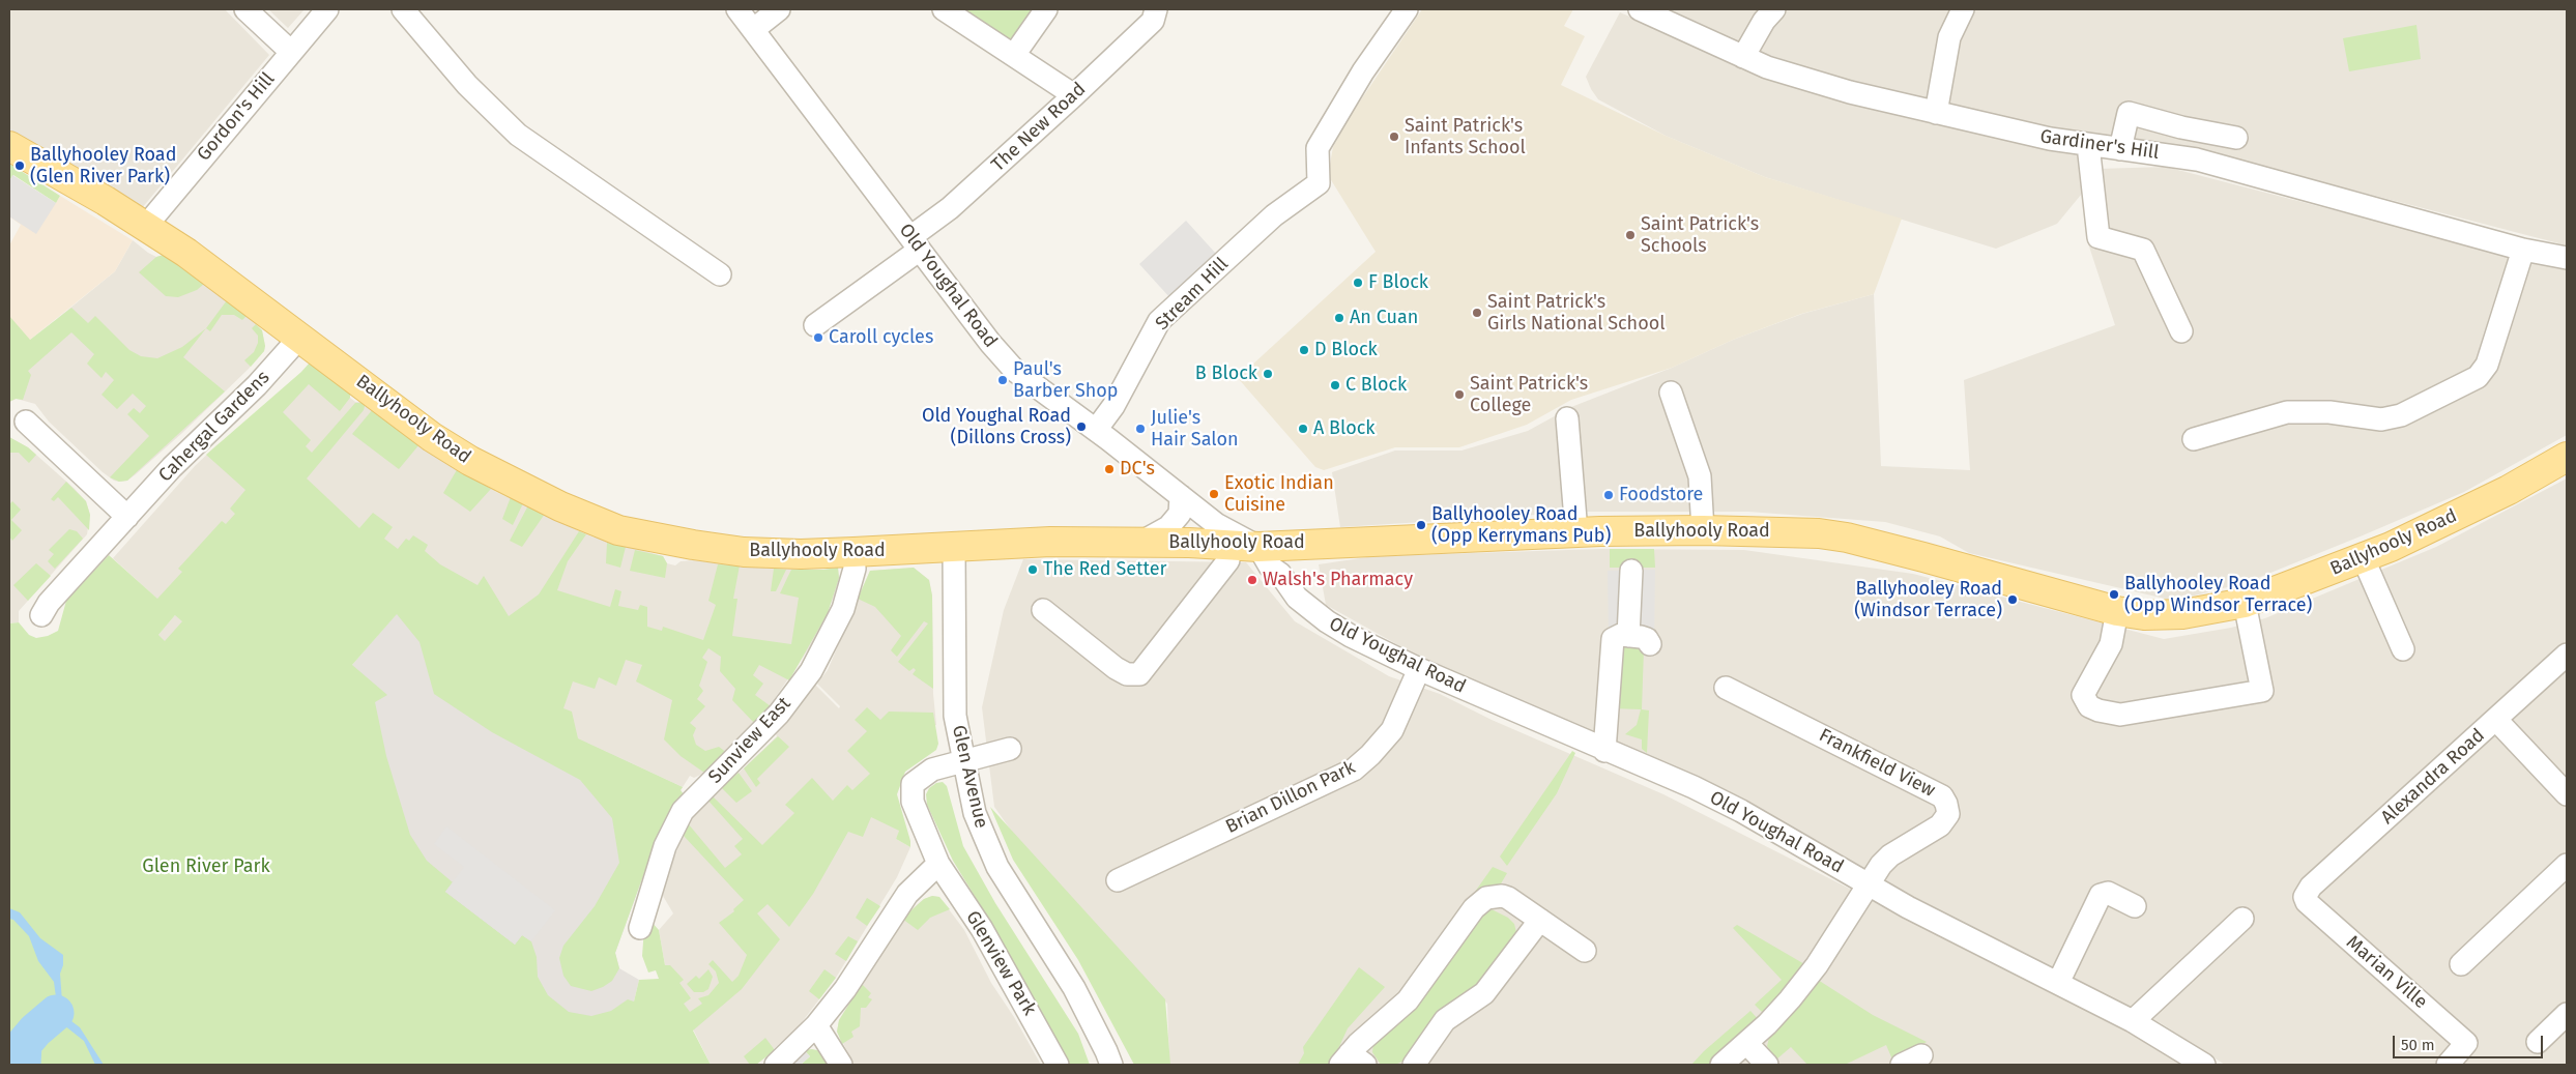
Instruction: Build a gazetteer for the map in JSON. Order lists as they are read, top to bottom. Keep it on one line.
{"streets":{"main road":["Ballyhooly Road"],"street":["Gordon's Hill","The New Road","Gardiner's Hill","Old Youghal Road","Stream Hill","Cahergal Gardens","Sunview East","Frankfield View","Glen Avenue","Alexandra Road","Brian Dillon Park","Glenview Park","Marian Ville"]},"crossings":[["Gordon's Hill","Ballyhooly Road"],["The New Road","Old Youghal Road"],["Old Youghal Road","Stream Hill"],["Old Youghal Road","Ballyhooly Road"],["Old Youghal Road","Frankfield View"],["Old Youghal Road","Brian Dillon Park"],["Ballyhooly Road","Cahergal Gardens"],["Ballyhooly Road","Sunview East"],["Ballyhooly Road","Glen Avenue"],["Glen Avenue","Glenview Park"],["Alexandra Road","Marian Ville"]],"parks":["Glen River Park"],"places":["Saint Patrick's Infants School","Ballyhooley Road (Glen River Park)","Saint Patrick's Schools","F Block","Saint Patrick's Girls National School","An Cuan","Caroll cycles","D Block","B Block","Paul's Barber Shop","C Block","Saint Patrick's College","Old Youghal Road (Dillons Cross)","Julie's Hair Salon","A Block","DC's","Exotic Indian Cuisine","Foodstore","Ballyhooley Road (Opp Kerrymans Pub)","The Red Setter","Walsh's Pharmacy","Ballyhooley Road (Opp Windsor Terrace)","Ballyhooley Road (Windsor Terrace)"],"scale_bar":"50 m"}
